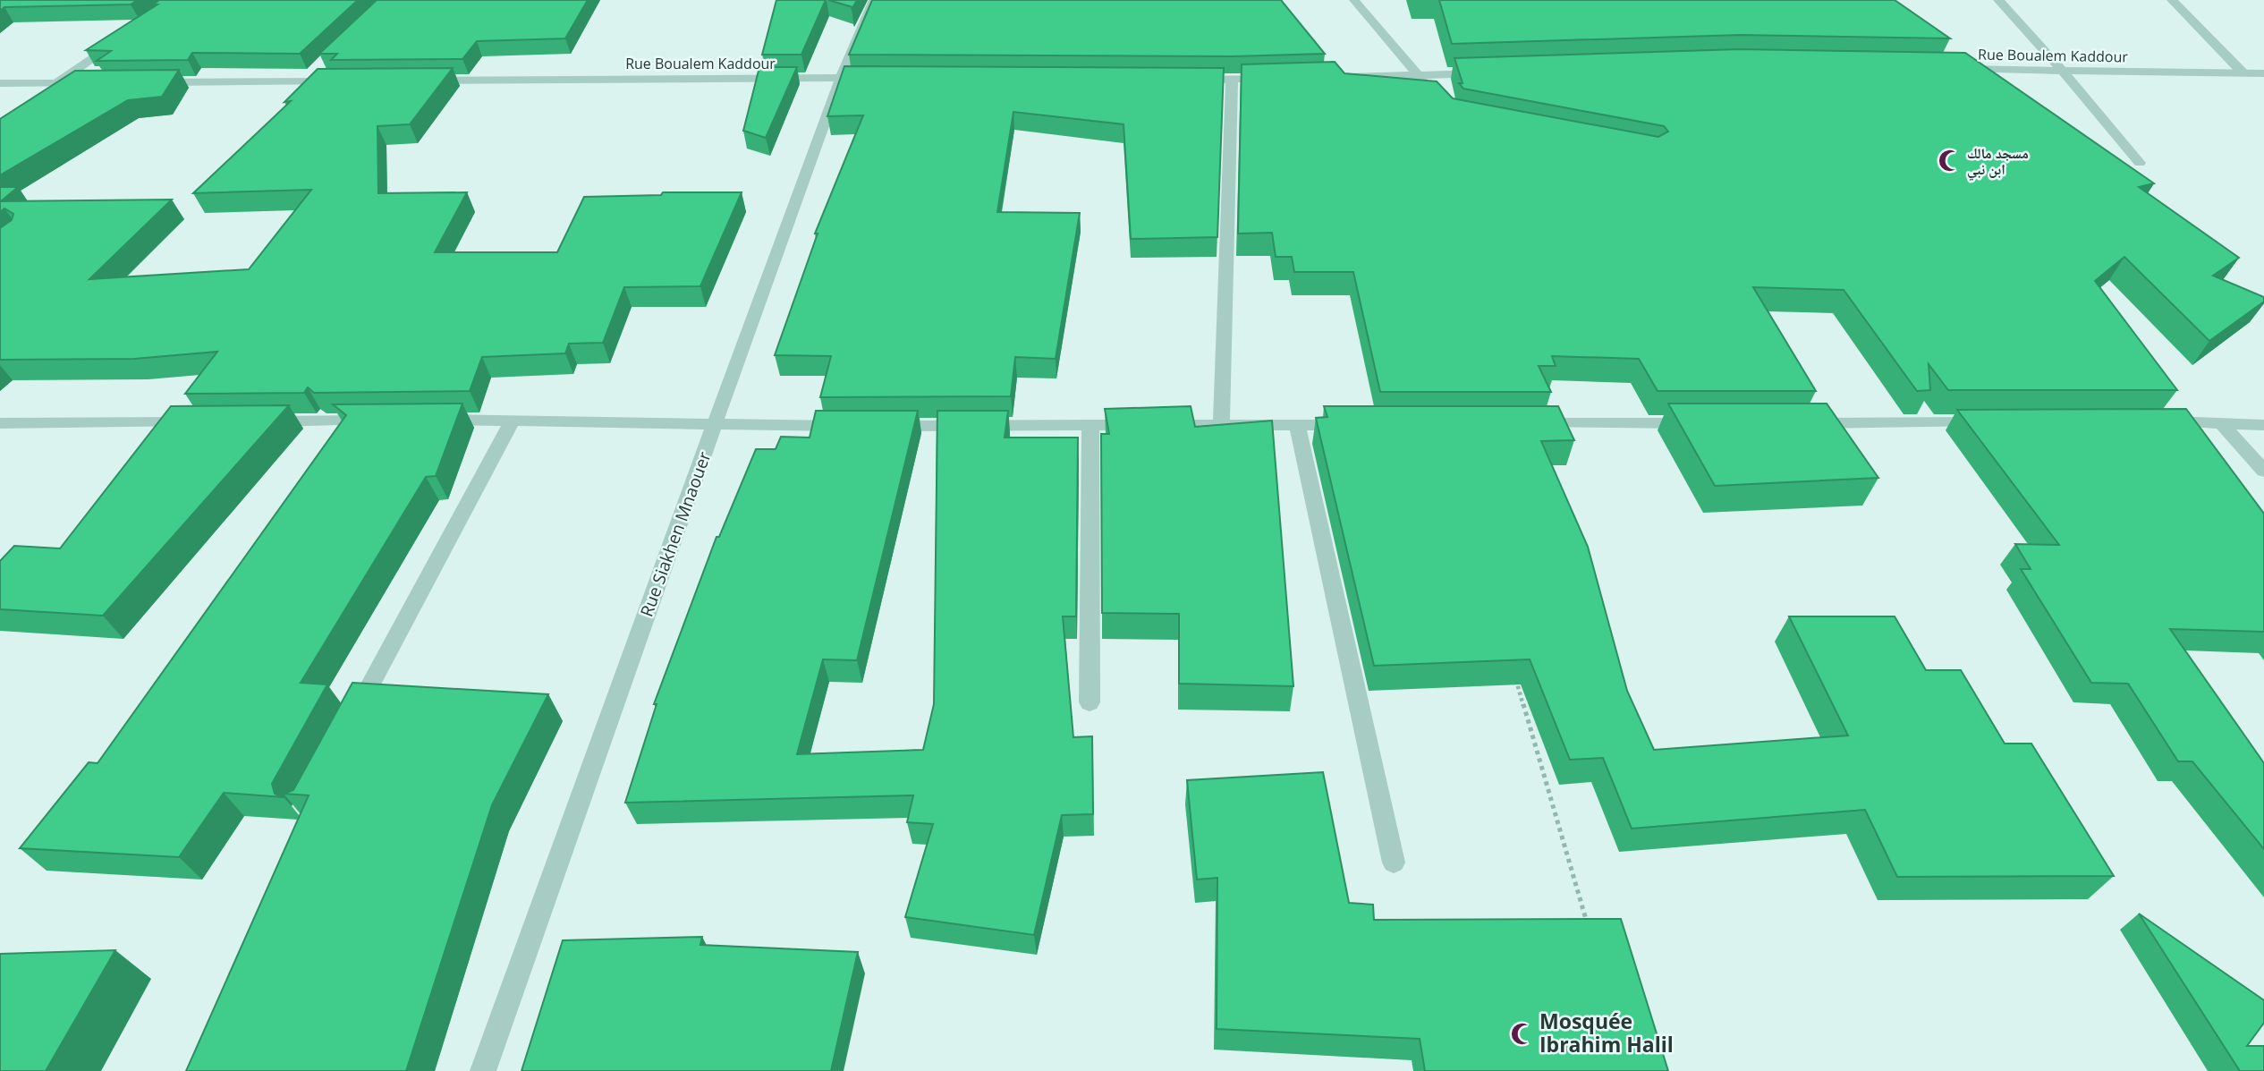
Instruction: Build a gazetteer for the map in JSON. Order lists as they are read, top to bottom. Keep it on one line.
{"streets":{"street":["Rue Boualem Kaddour","Rue Siakhen Mnaouer"]},"crossings":[["Rue Boualem Kaddour","Rue Siakhen Mnaouer"]],"places":{"mosque":["مسجد مالك ابن نبي","Mosquée Ibrahim Halil"]}}
